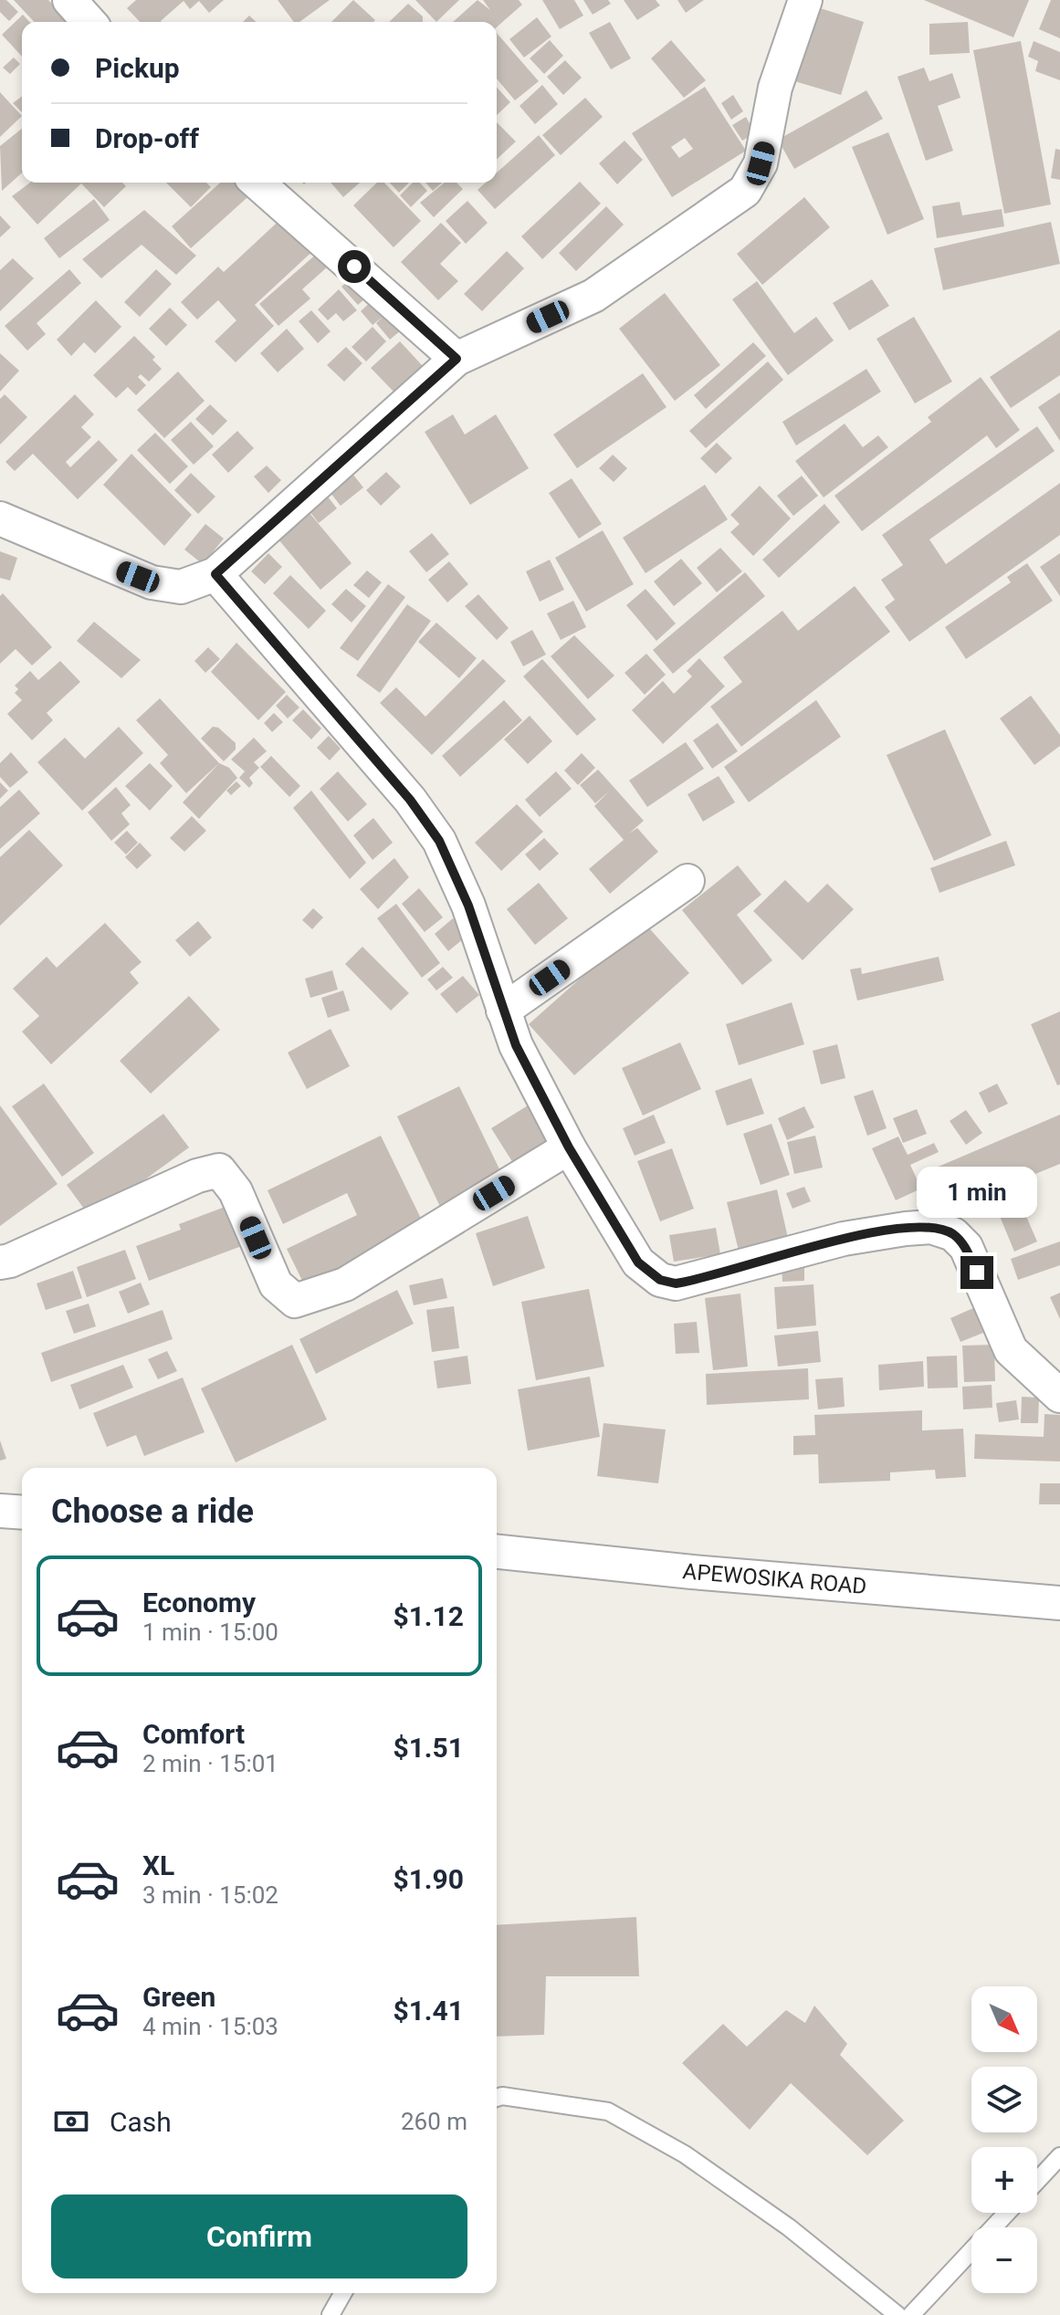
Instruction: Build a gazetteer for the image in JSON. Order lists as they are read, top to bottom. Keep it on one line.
{"streets":{"street":["APEWOSIKA ROAD"]},"north":"bottom right","page":{"banner":["Pickup","Drop-off"],"bubble":"1 min","heading":"Choose a ride","list":[{"name":"Economy","note":"1 min · 15:00","value":"$1.12"},{"name":"Comfort","note":"2 min · 15:01","value":"$1.51"},{"name":"XL","note":"3 min · 15:02","value":"$1.90"},{"name":"Green","note":"4 min · 15:03","value":"$1.41"}],"map_buttons":["+","−"],"pay":["Cash","260 m"],"buttons":"Confirm"}}
